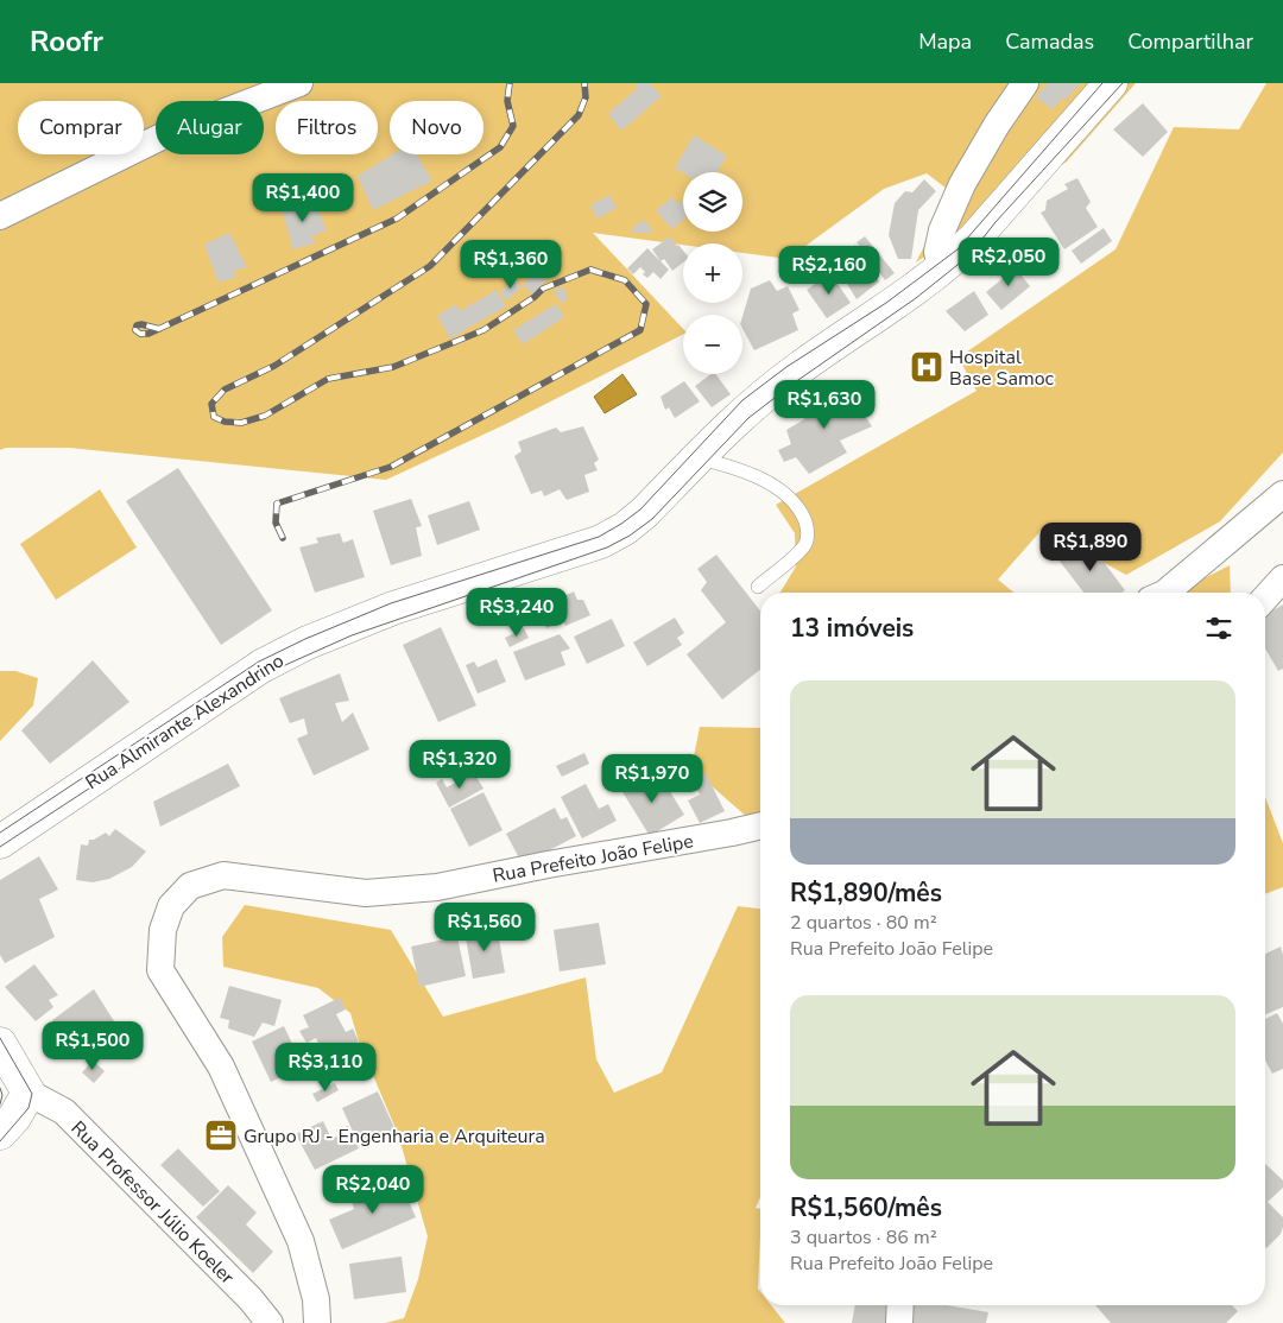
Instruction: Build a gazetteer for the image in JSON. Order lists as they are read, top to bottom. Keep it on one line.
{"streets":{"street":["Rua Almirante Alexandrino","Rua Prefeito João Felipe","Rua Professor Júlio Koeler"]},"places":{"hospital":["Hospital Base Samoc"],"office":["Grupo RJ - Engenharia e Arquiteura"]},"page":{"header":"Roofr","nav":["Mapa","Camadas","Compartilhar"],"chip":["Comprar","Alugar","Filtros","Novo"],"map_buttons":["+","−"],"price":["R$1,400","R$2,050","R$1,360","R$2,160","R$1,630","R$1,890","R$3,240","R$1,320","R$1,970","R$1,560","R$1,500","R$3,110","R$2,040"],"heading":"13 imóveis","list":[{"name":"R$1,890/mês","note":"2 quartos · 80 m² · Rua Prefeito João Felipe"},{"name":"R$1,560/mês","note":"3 quartos · 86 m² · Rua Prefeito João Felipe"}]}}
